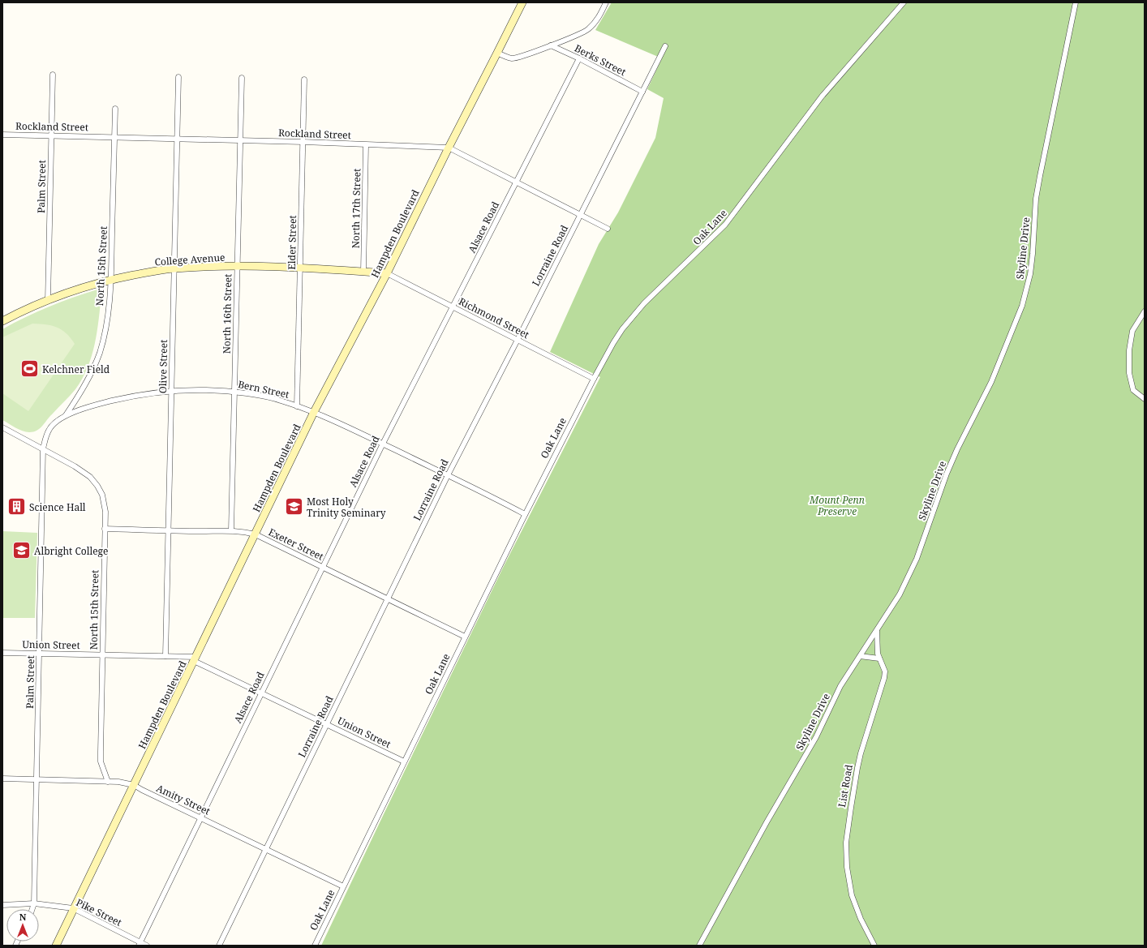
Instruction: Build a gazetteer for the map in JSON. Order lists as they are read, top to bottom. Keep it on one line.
{"streets":{"main road":["Hampden Boulevard","College Avenue"],"street":["Berks Street","Rockland Street","Palm Street","North 17th Street","Alsace Road","Oak Lane","Elder Street","Skyline Drive","Lorraine Road","North 15th Street","North 16th Street","Richmond Street","Olive Street","Bern Street","Exeter Street","Union Street","List Road","Amity Street","Pike Street"]},"crossings":[["Berks Street","Alsace Road"],["Berks Street","Lorraine Road"],["Rockland Street","Palm Street"],["Rockland Street","North 17th Street"],["Rockland Street","Alsace Road"],["Rockland Street","Hampden Boulevard"],["Rockland Street","Elder Street"],["Rockland Street","Lorraine Road"],["Rockland Street","North 15th Street"],["Rockland Street","North 16th Street"],["Rockland Street","Olive Street"],["Palm Street","College Avenue"],["Palm Street","North 15th Street"],["Palm Street","Bern Street"],["Palm Street","Union Street"],["Palm Street","Amity Street"],["Palm Street","Pike Street"],["North 17th Street","College Avenue"],["Alsace Road","Richmond Street"],["Alsace Road","Bern Street"],["Alsace Road","Exeter Street"],["Alsace Road","Union Street"],["Alsace Road","Amity Street"],["Alsace Road","Pike Street"],["Oak Lane","Richmond Street"],["Oak Lane","Bern Street"],["Oak Lane","Exeter Street"],["Oak Lane","Union Street"],["Oak Lane","Amity Street"],["Hampden Boulevard","College Avenue"],["Hampden Boulevard","Richmond Street"],["Hampden Boulevard","Bern Street"],["Hampden Boulevard","Exeter Street"],["Hampden Boulevard","Union Street"],["Hampden Boulevard","Amity Street"],["Hampden Boulevard","Pike Street"],["Elder Street","College Avenue"],["Elder Street","Bern Street"],["Skyline Drive","List Road"],["Lorraine Road","Richmond Street"],["Lorraine Road","Bern Street"],["Lorraine Road","Exeter Street"],["Lorraine Road","Union Street"],["Lorraine Road","Amity Street"],["College Avenue","North 15th Street"],["College Avenue","North 16th Street"],["College Avenue","Richmond Street"],["College Avenue","Olive Street"],["North 15th Street","Bern Street"],["North 15th Street","Exeter Street"],["North 15th Street","Union Street"],["North 15th Street","Amity Street"],["North 16th Street","Bern Street"],["North 16th Street","Exeter Street"],["Olive Street","Bern Street"],["Olive Street","Exeter Street"],["Olive Street","Union Street"]],"parks":["Mount Penn Preserve"],"places":{"sports":["Kelchner Field"],"building":["Science Hall"],"school or university":["Most Holy Trinity Seminary","Albright College"]},"north":"top"}
